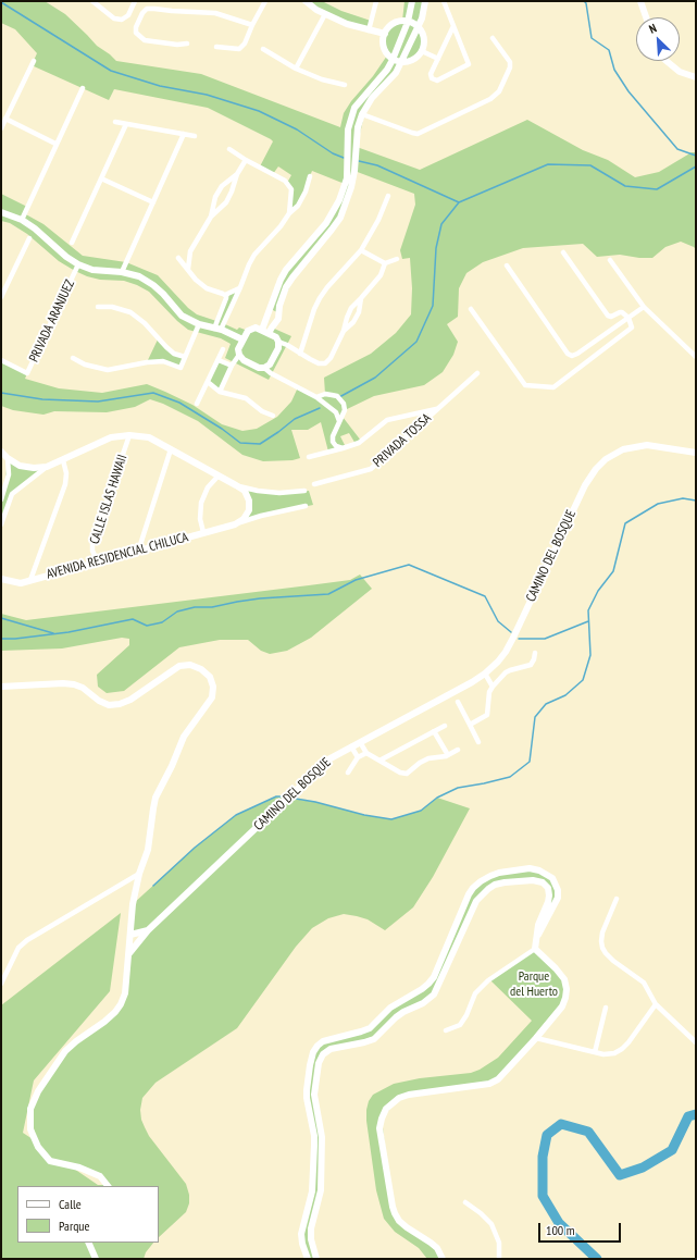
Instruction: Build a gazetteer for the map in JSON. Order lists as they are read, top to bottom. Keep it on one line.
{"streets":{"street":["PRIVADA ARANJUEZ","PRIVADA TOSSA","CALLE ISLAS HAWAII","AVENIDA RESIDENCIAL CHILUCA","CAMINO DEL BOSQUE"]},"crossings":[["CALLE ISLAS HAWAII","AVENIDA RESIDENCIAL CHILUCA"]],"parks":["Parque del Huerto"],"legend":["Calle","Parque"],"scale_bar":"100 m","north":"top left"}
